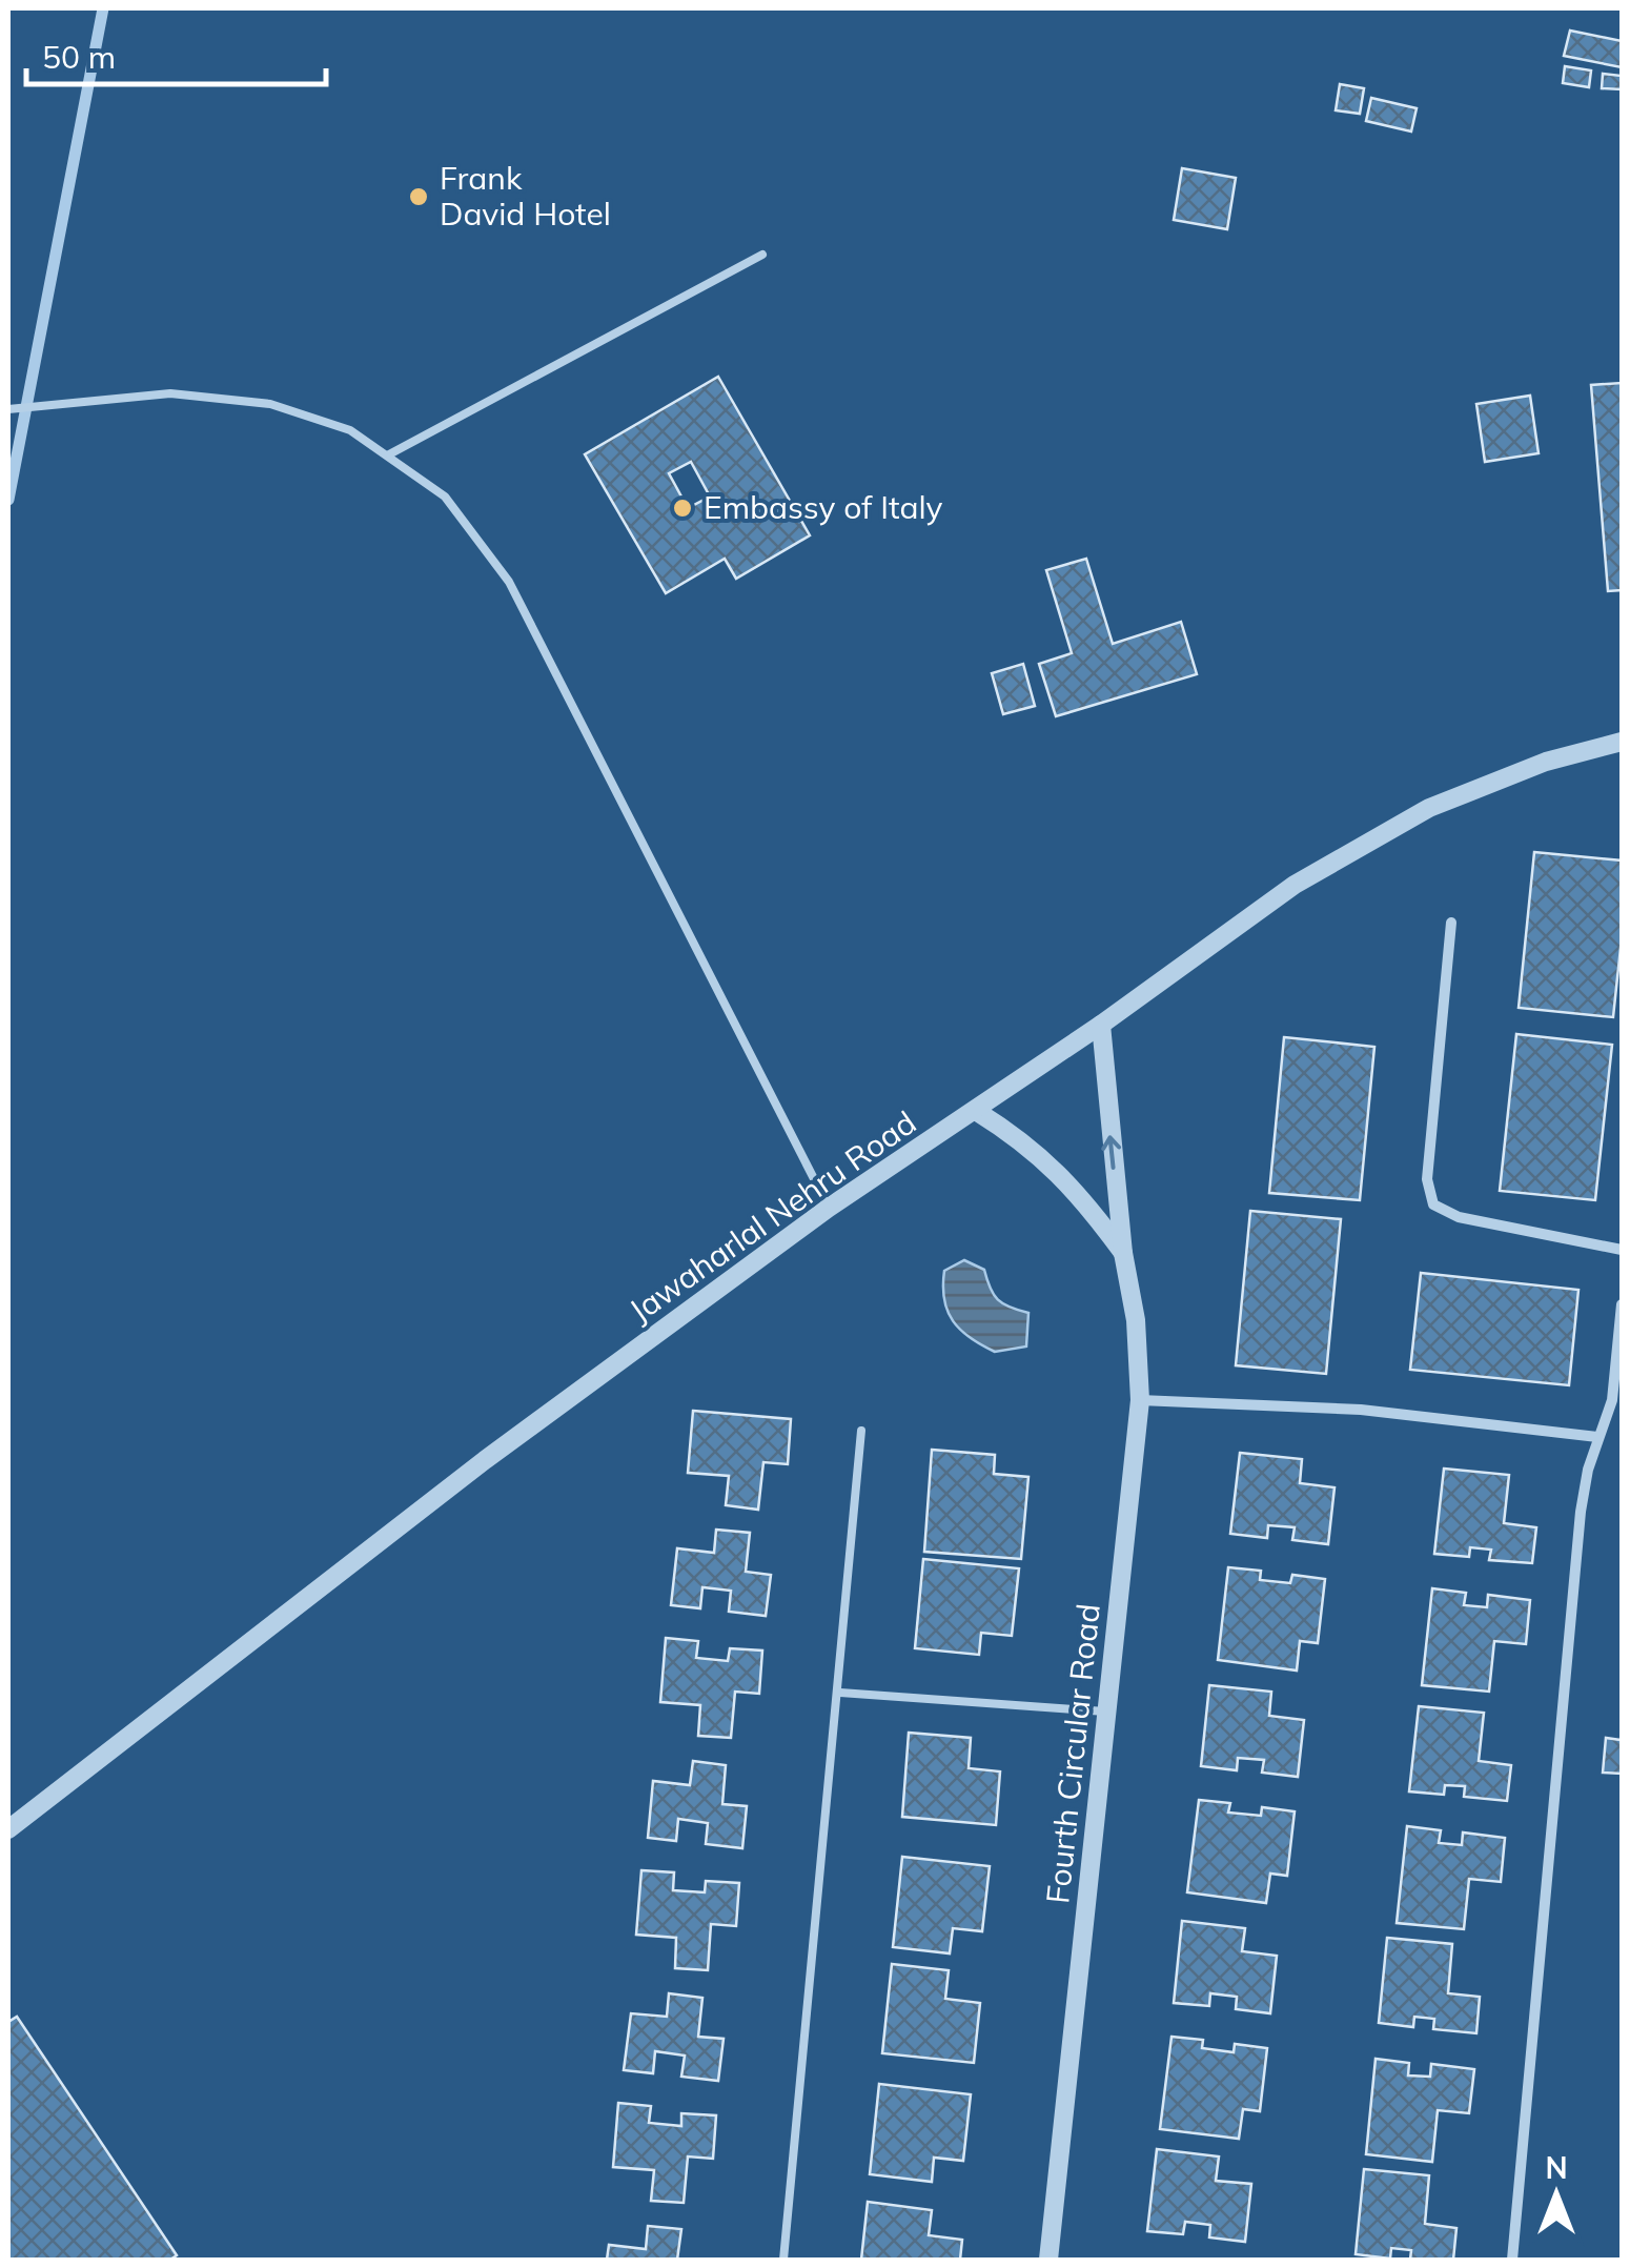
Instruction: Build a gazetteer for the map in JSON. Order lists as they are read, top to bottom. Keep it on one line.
{"streets":{"street":["Jawaharlal Nehru Road","Fourth Circular Road"]},"crossings":[["Jawaharlal Nehru Road","Fourth Circular Road"]],"places":["Frank David Hotel","Embassy of Italy"],"scale_bar":"50 m","north":"top"}
